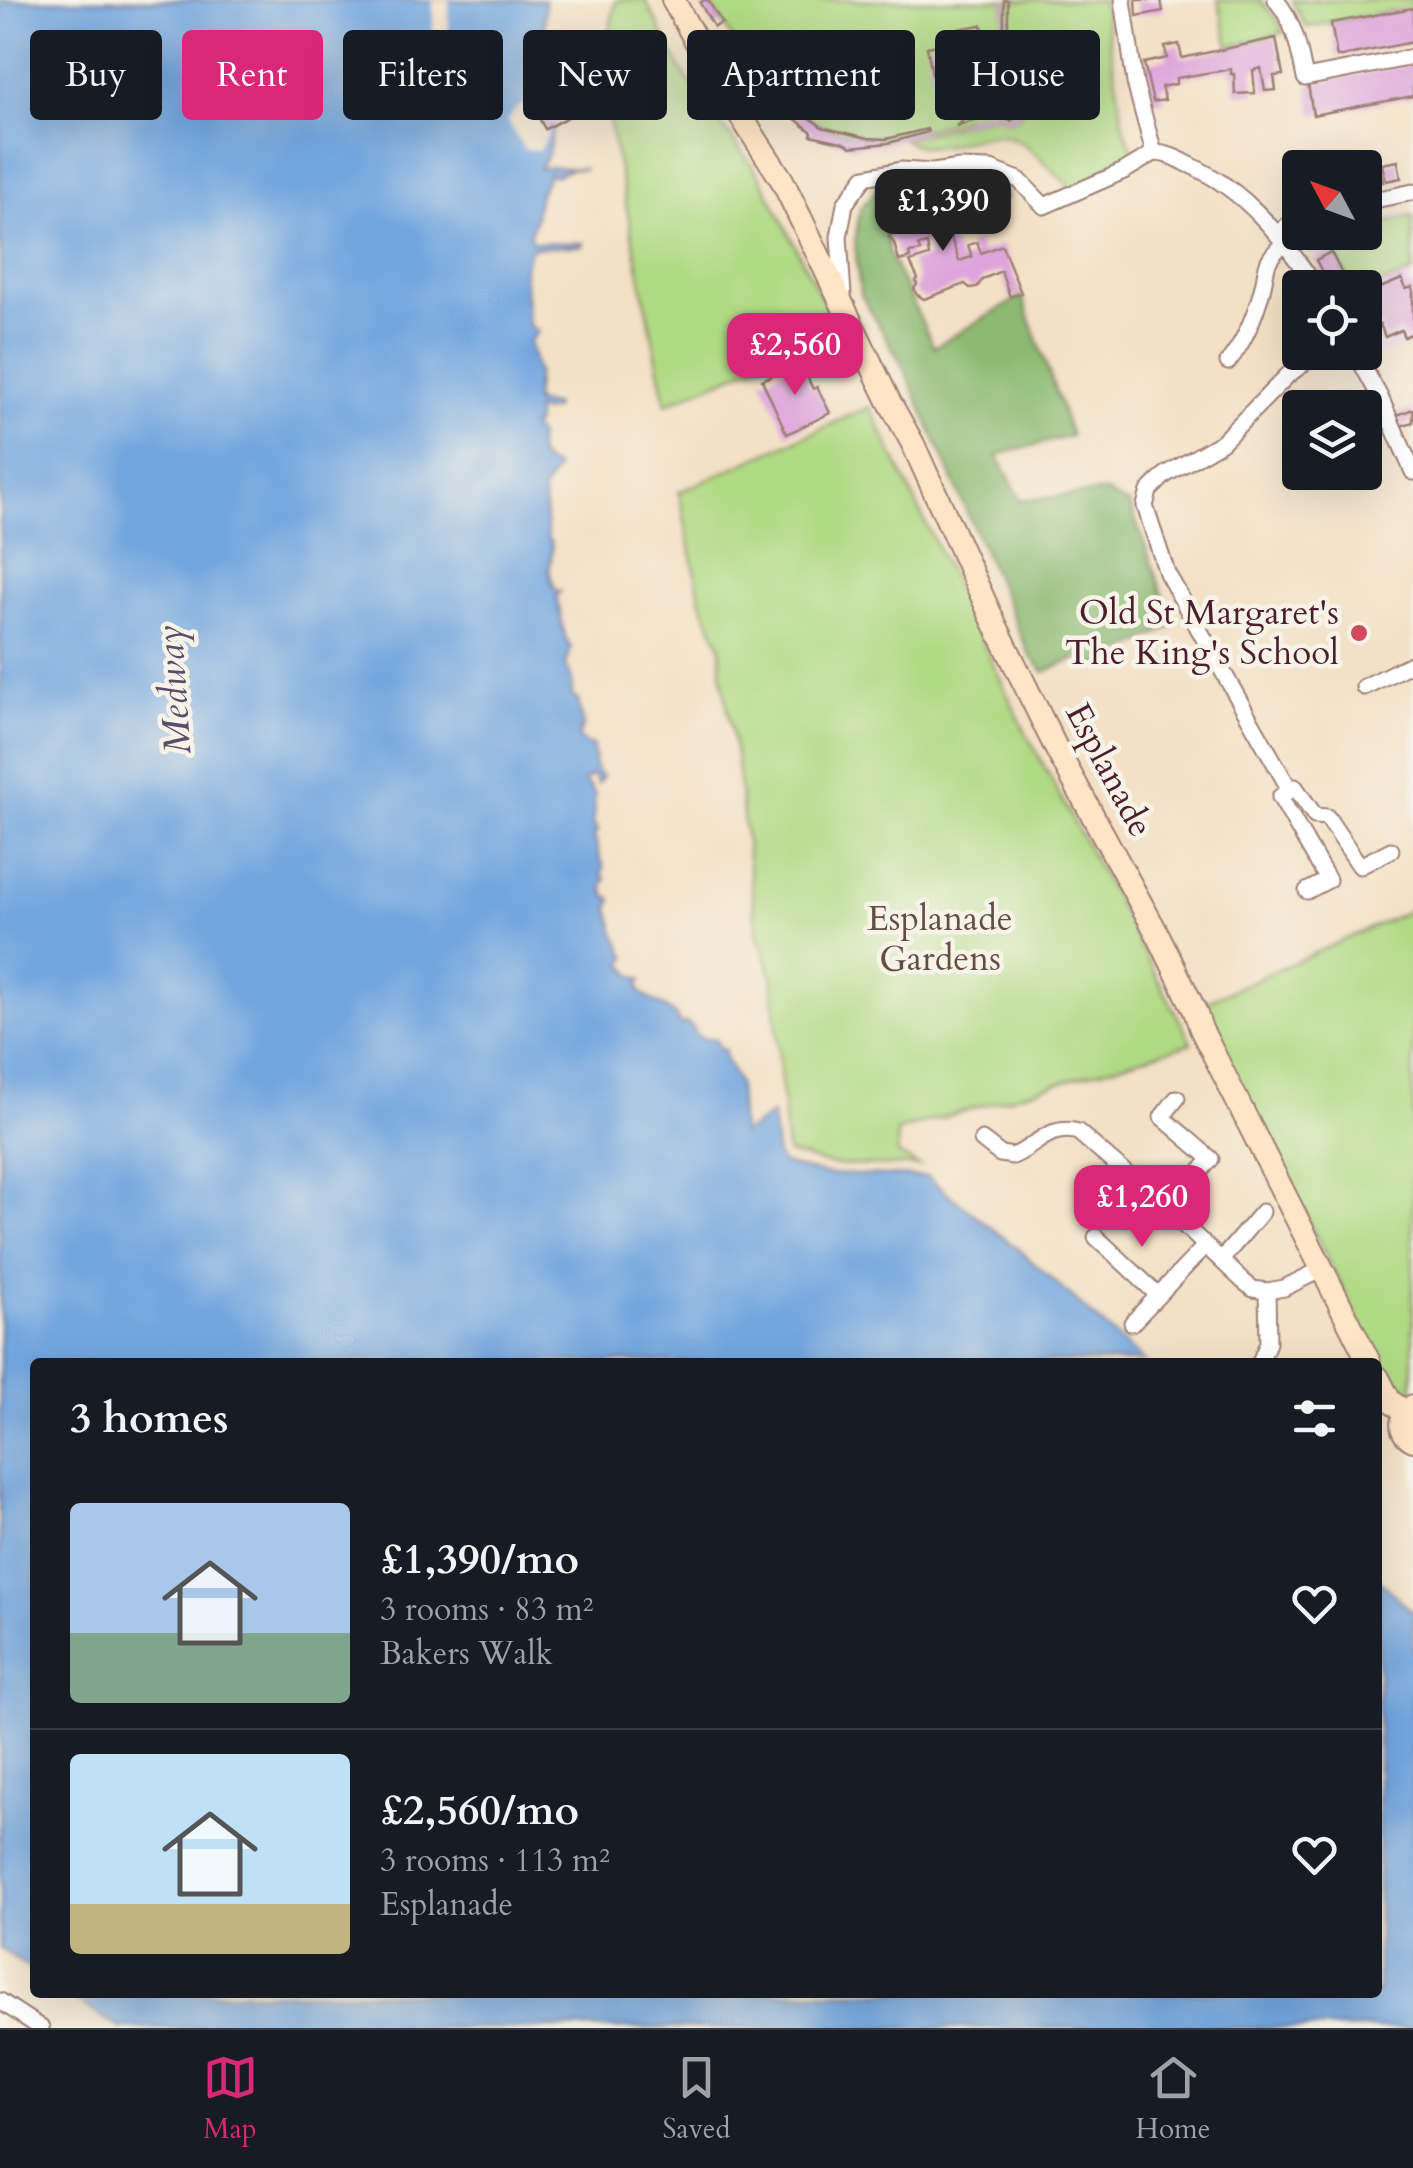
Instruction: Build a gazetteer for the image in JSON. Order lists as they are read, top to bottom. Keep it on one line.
{"streets":{"street":["Esplanade"]},"water":["Medway"],"parks":["Esplanade Gardens"],"places":["Old St Margaret's The King's School"],"north":"top left","page":{"chip":["Buy","Rent","Filters","New","Apartment","House"],"price":["£1,390","£2,560","£1,260"],"heading":"3 homes","list":[{"name":"£1,390/mo","note":"3 rooms · 83 m² · Bakers Walk"},{"name":"£2,560/mo","note":"3 rooms · 113 m² · Esplanade"}],"tabs":["Map","Saved","Home"]}}
